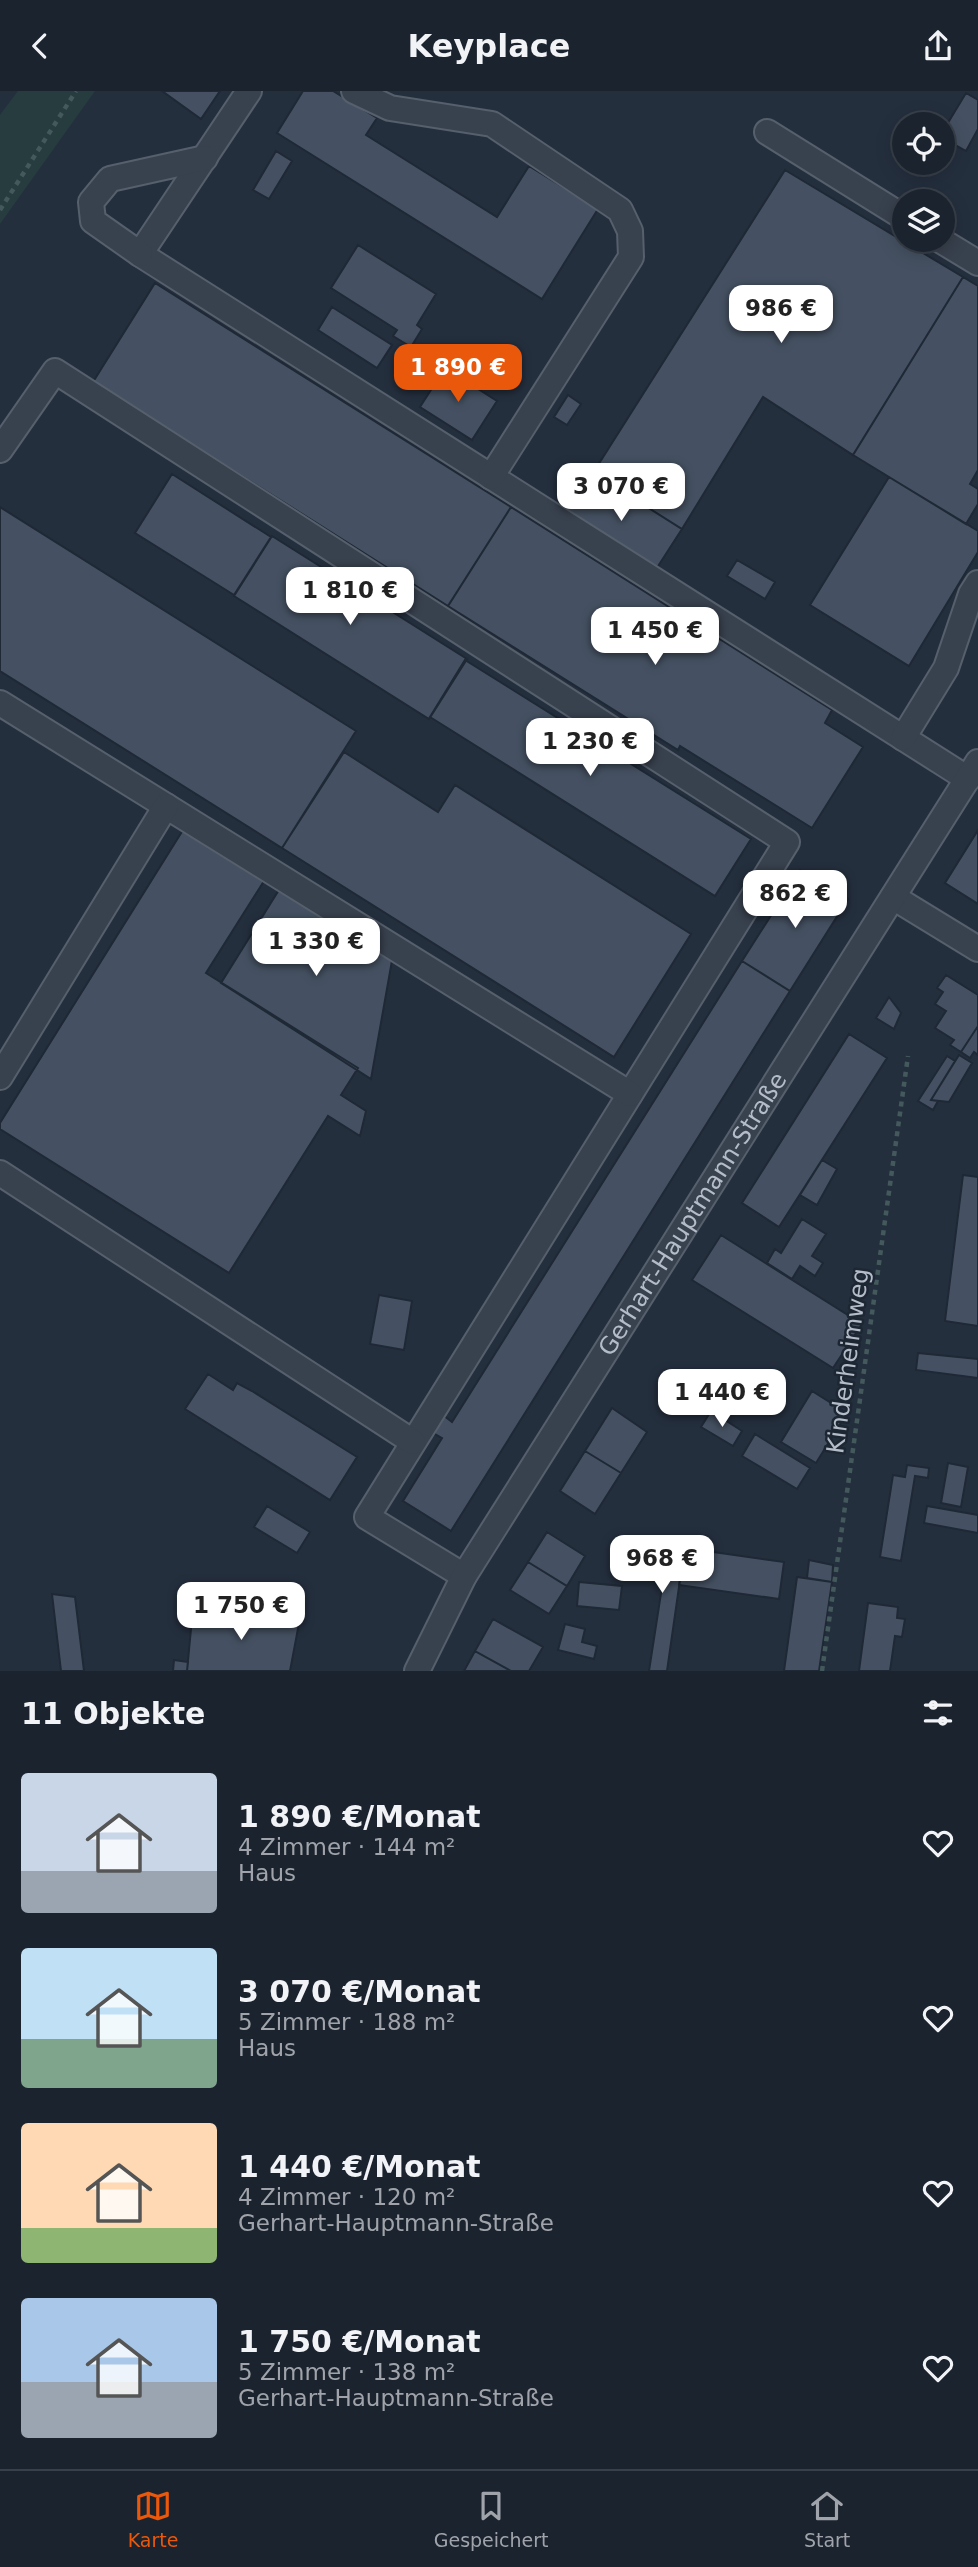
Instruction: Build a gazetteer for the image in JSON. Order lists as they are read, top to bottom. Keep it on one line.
{"streets":{"street":["Gerhart-Hauptmann-Straße"],"path":["Kinderheimweg"]},"page":{"header":"Keyplace","price":["986 €","1 890 €","3 070 €","1 810 €","1 450 €","1 230 €","862 €","1 330 €","1 440 €","968 €","1 750 €"],"heading":"11 Objekte","list":[{"name":"1 890 €/Monat","note":"4 Zimmer · 144 m² · Haus"},{"name":"3 070 €/Monat","note":"5 Zimmer · 188 m² · Haus"},{"name":"1 440 €/Monat","note":"4 Zimmer · 120 m² · Gerhart-Hauptmann-Straße"},{"name":"1 750 €/Monat","note":"5 Zimmer · 138 m² · Gerhart-Hauptmann-Straße"}],"tabs":["Karte","Gespeichert","Start"]}}
